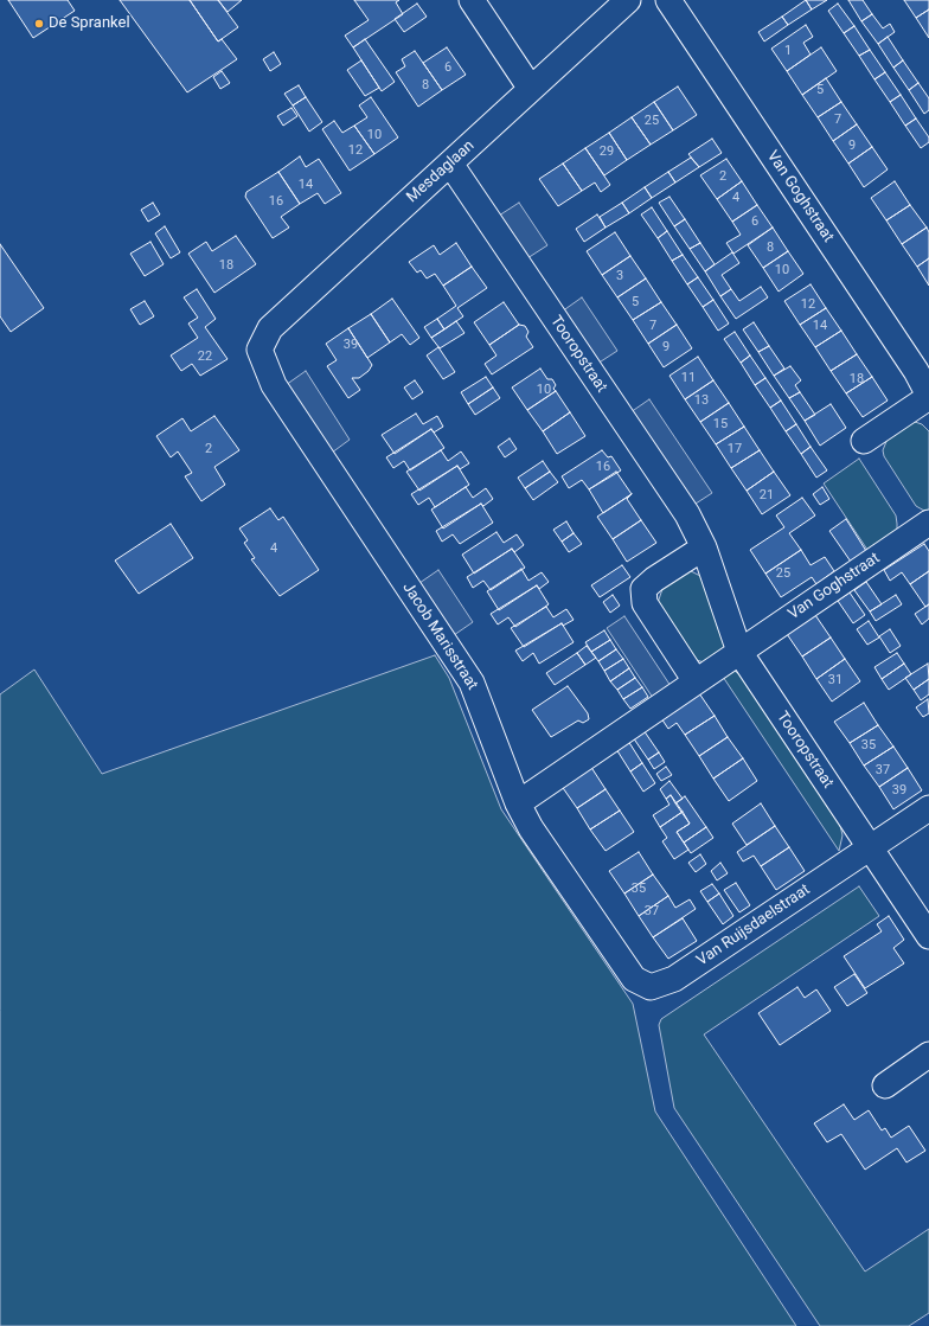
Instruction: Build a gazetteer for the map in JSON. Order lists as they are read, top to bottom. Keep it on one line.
{"streets":{"street":["Mesdaglaan","Van Goghstraat","Tooropstraat","Jacob Marisstraat","Van Ruijsdaelstraat"]},"crossings":[["Mesdaglaan","Tooropstraat"],["Mesdaglaan","Jacob Marisstraat"],["Van Goghstraat","Tooropstraat"],["Tooropstraat","Van Ruijsdaelstraat"],["Jacob Marisstraat","Van Ruijsdaelstraat"]],"places":["De Sprankel"],"house_numbers":["1","6","8","5","7","25","10","9","12","29","2","14","4","16","6","8","18","10","3","5","12","7","14","39","9","22","11","18","10","13","15","2","17","16","21","4","25","31","35","37","39","35","37"]}
